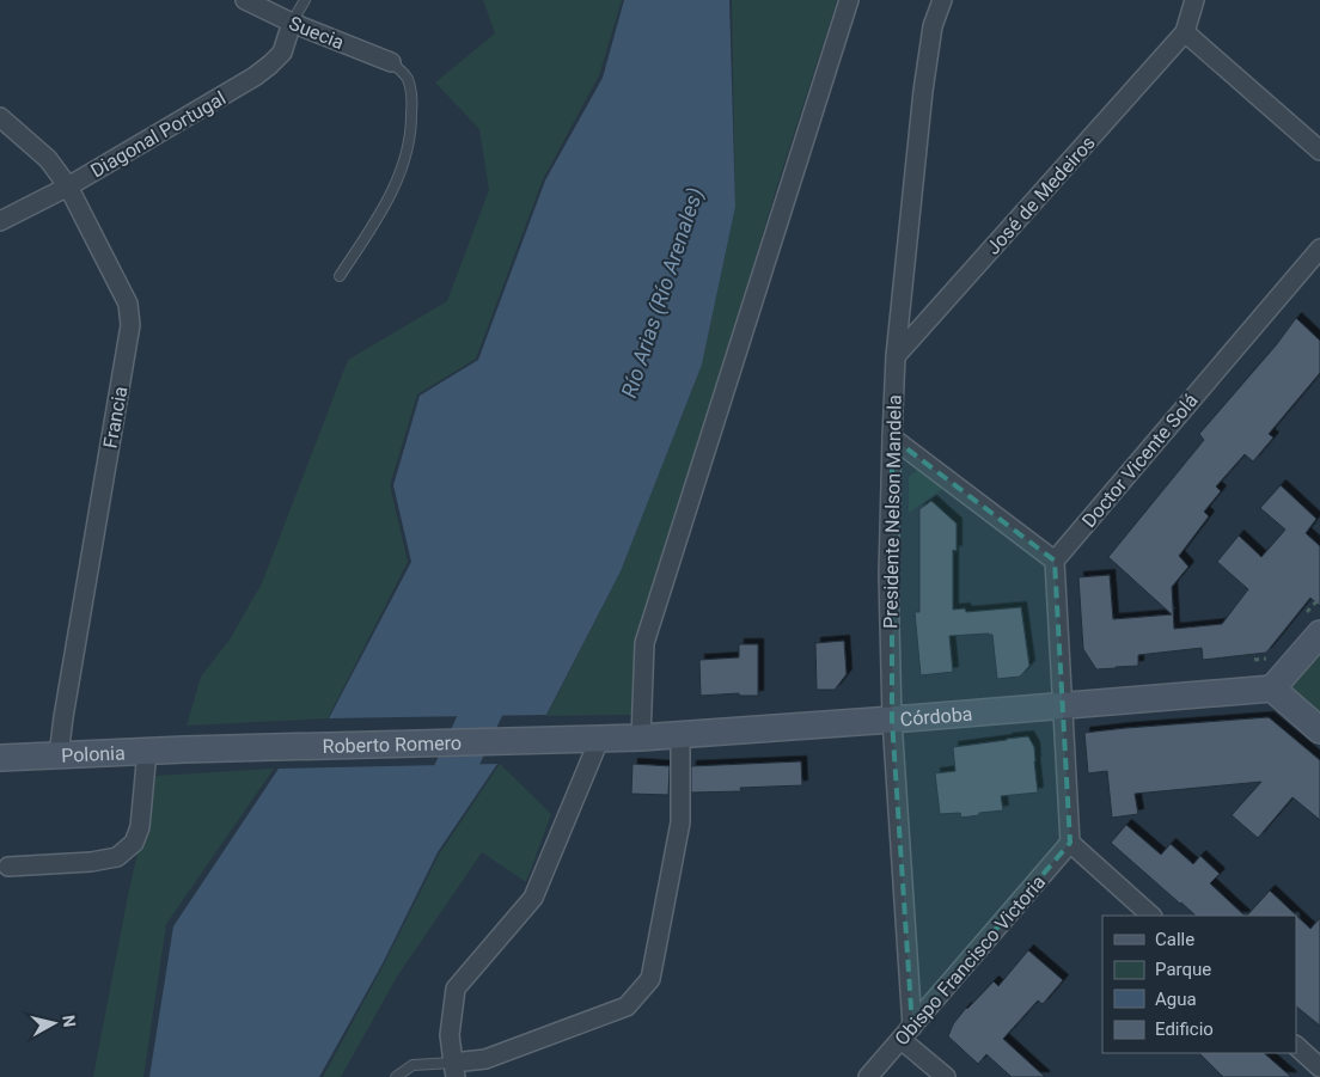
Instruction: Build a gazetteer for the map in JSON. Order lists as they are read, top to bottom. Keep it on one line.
{"streets":{"main road":["Córdoba","Roberto Romero","Polonia"],"street":["Suecia","Diagonal Portugal","José de Medeiros","Francia","Doctor Vicente Solá","Presidente Nelson Mandela","Obispo Francisco Victoria"]},"crossings":[["Suecia","Diagonal Portugal"],["Diagonal Portugal","Francia"],["José de Medeiros","Presidente Nelson Mandela"],["Francia","Polonia"],["Presidente Nelson Mandela","Córdoba"],["Presidente Nelson Mandela","Obispo Francisco Victoria"],["Córdoba","Roberto Romero"],["Roberto Romero","Polonia"]],"water":["Río Arias (Río Arenales)"],"legend":["Calle","Parque","Agua","Edificio"],"north":"right"}
